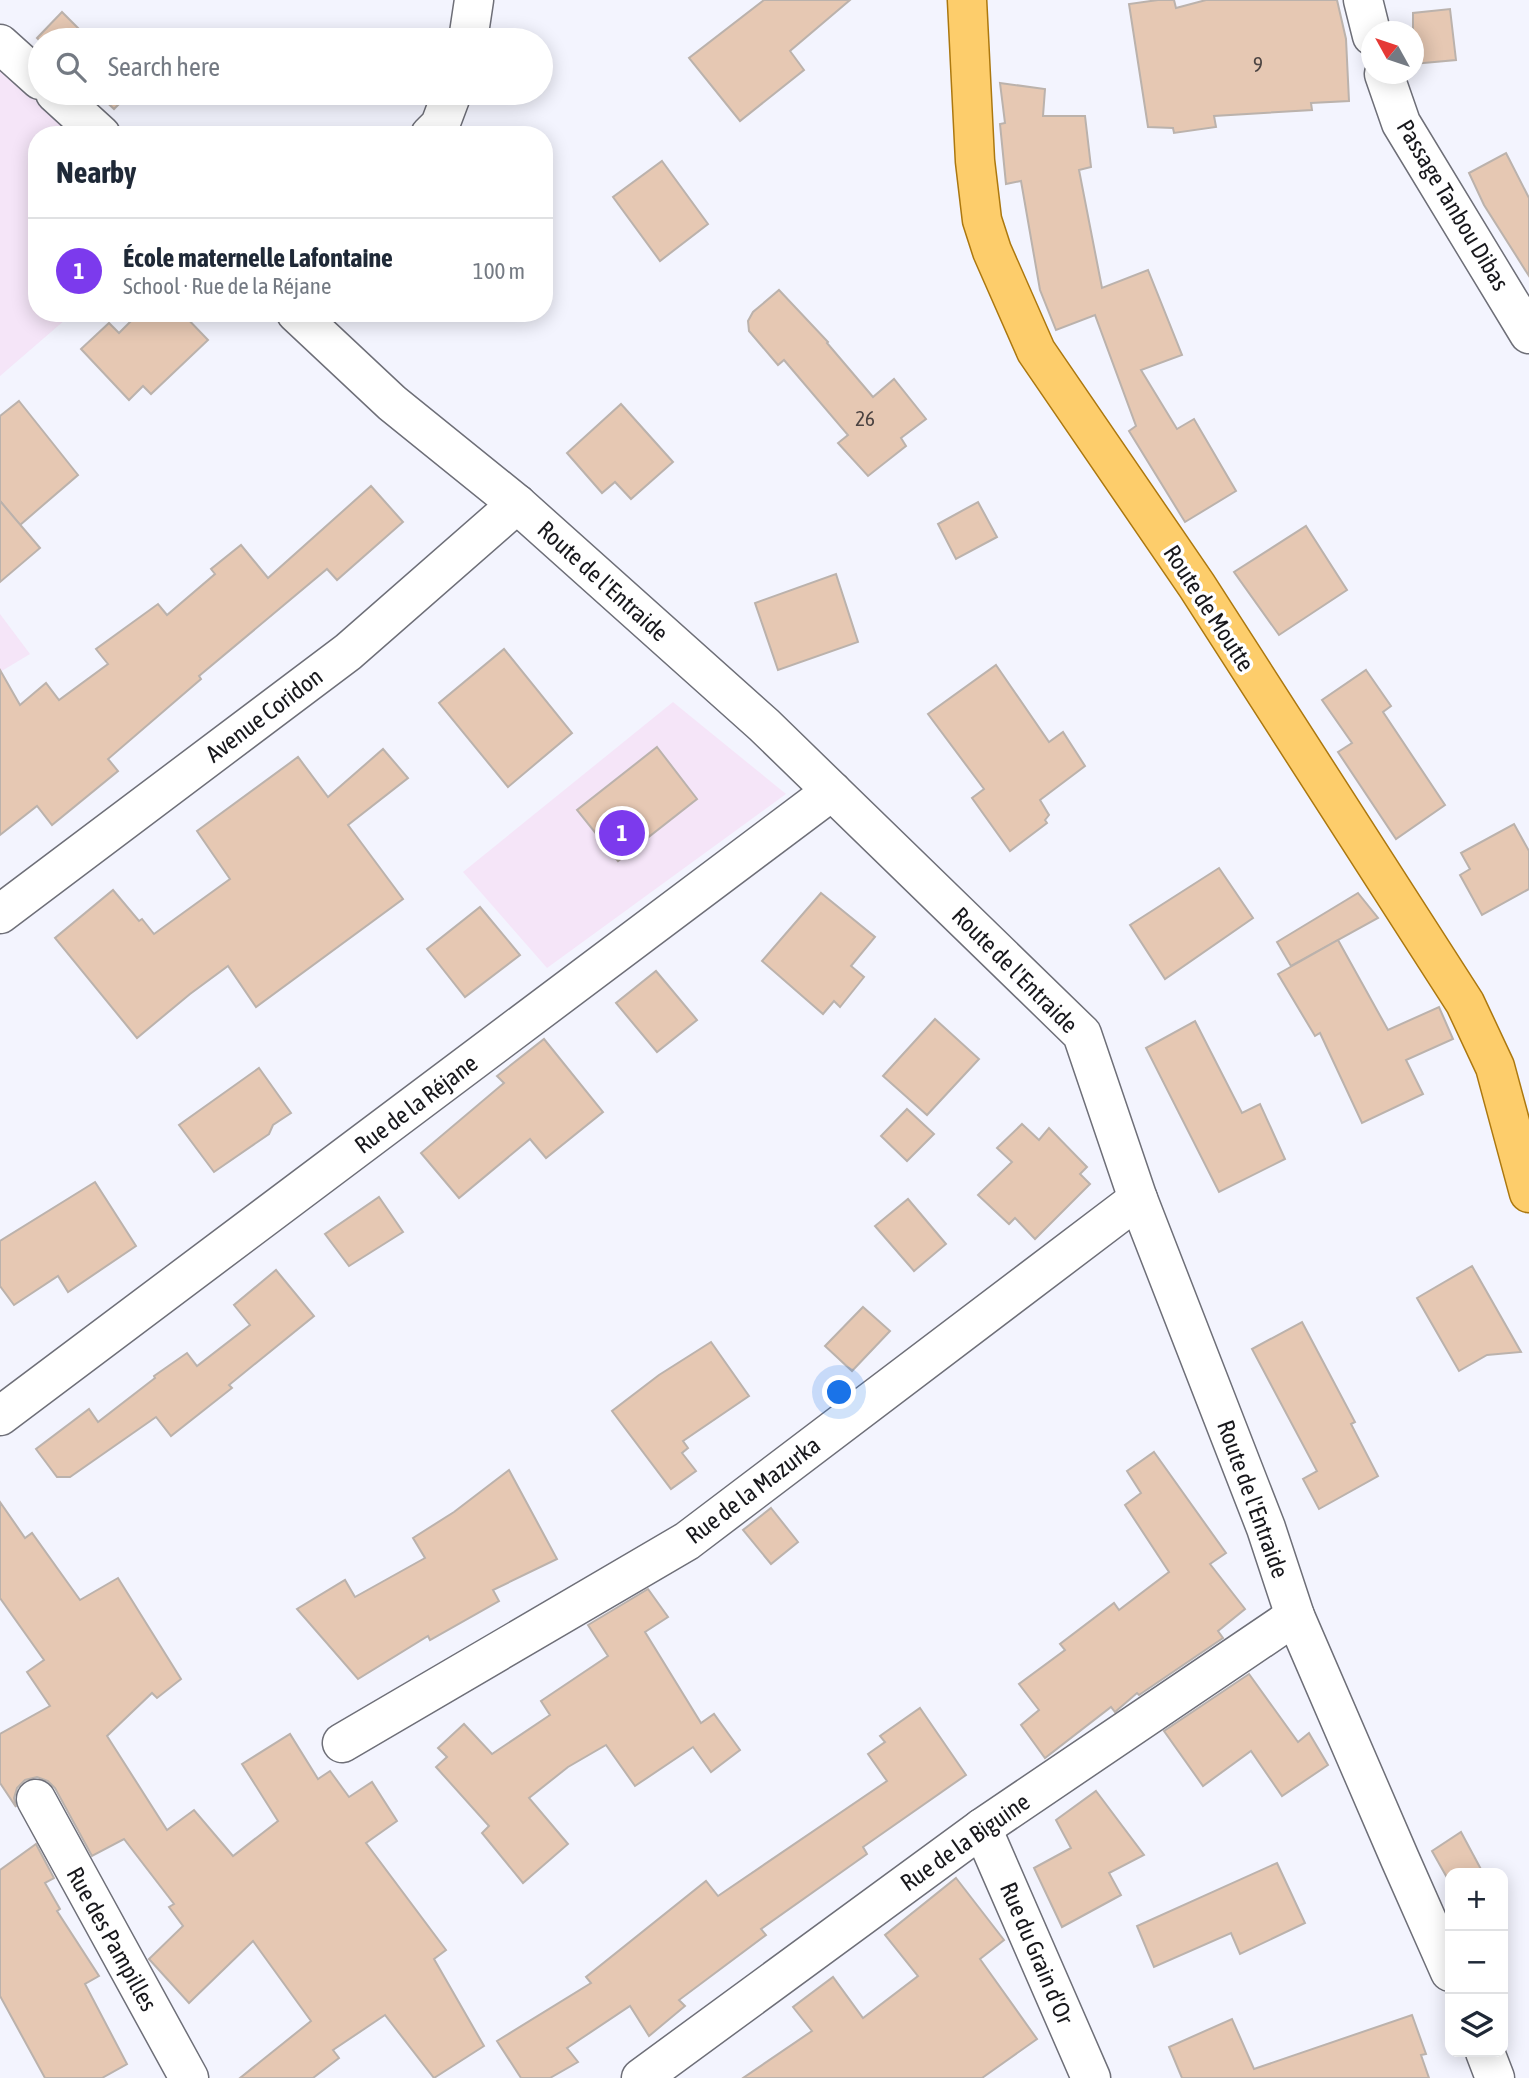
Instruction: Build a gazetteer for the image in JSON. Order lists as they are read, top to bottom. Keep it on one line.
{"streets":{"main road":["Route de Moutte"],"street":["Passage Tanbou Dibas","Route de l'Entraide","Avenue Coridon","Rue de la Réjane","Rue de la Mazurka","Rue de la Biguine","Rue des Pampilles","Rue du Grain d'Or"]},"crossings":[["Route de l'Entraide","Avenue Coridon"],["Route de l'Entraide","Rue de la Réjane"],["Route de l'Entraide","Rue de la Mazurka"],["Route de l'Entraide","Rue de la Biguine"],["Rue de la Biguine","Rue du Grain d'Or"]],"house_numbers":["9","26"],"north":"top left","page":{"search":"Search here","heading":"Nearby","list":[{"mark":"1","name":"École maternelle Lafontaine","note":"School · Rue de la Réjane","value":"100 m"}],"pins":"1","map_buttons":["+","−"]}}
